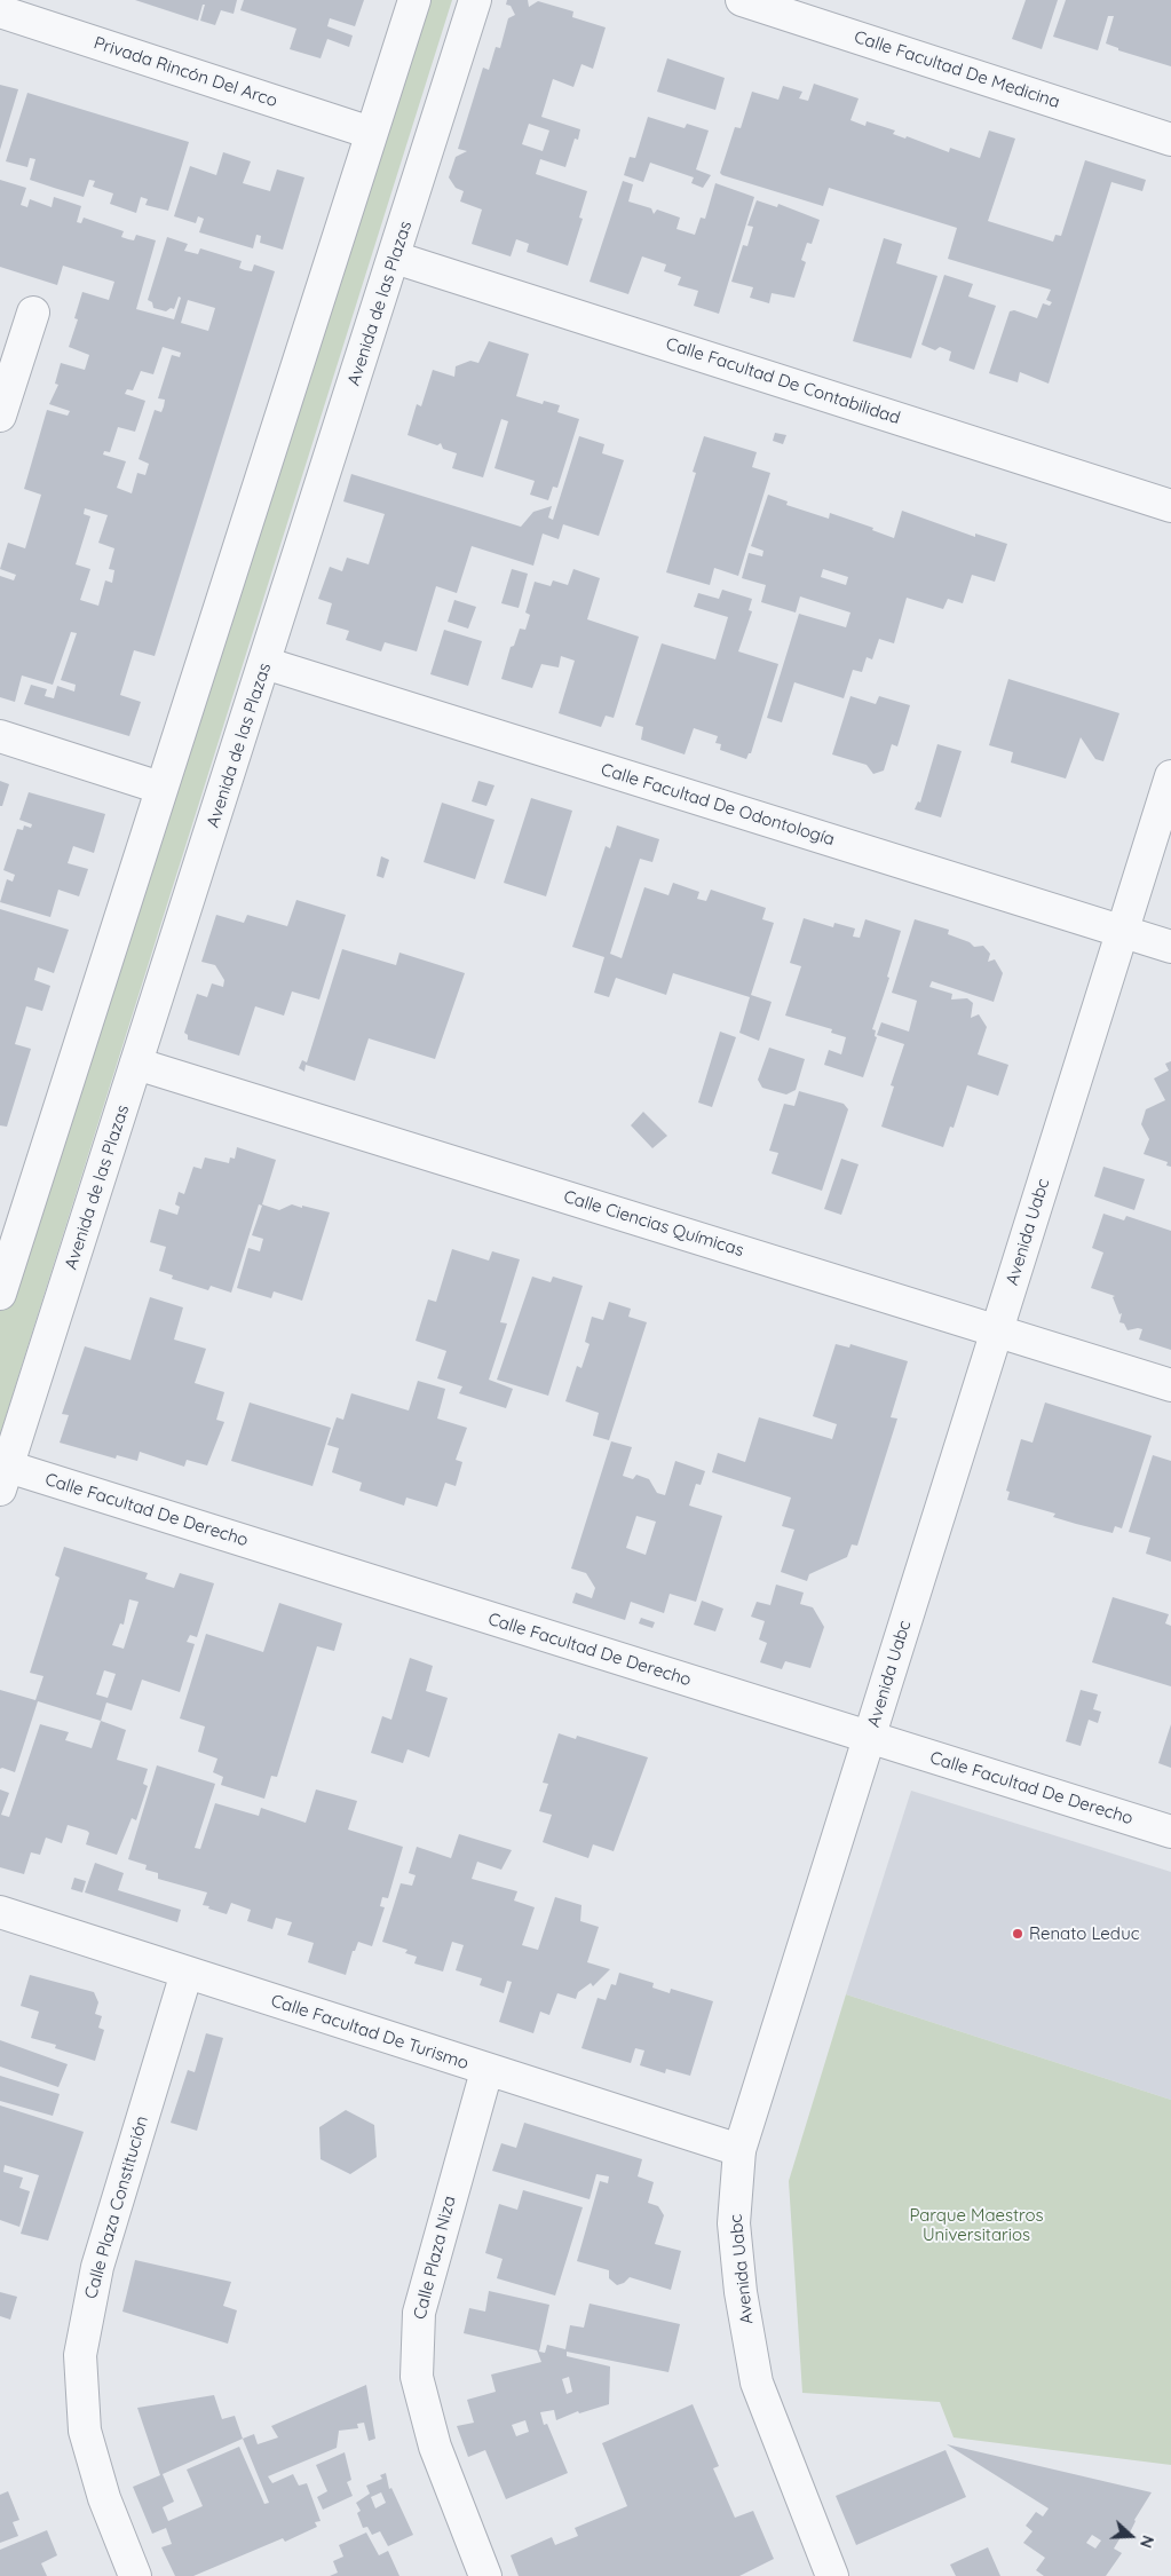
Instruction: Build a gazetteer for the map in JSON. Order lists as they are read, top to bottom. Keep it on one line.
{"streets":{"street":["Calle Facultad De Medicina","Privada Rincón Del Arco","Avenida de las Plazas","Calle Facultad De Contabilidad","Calle Facultad De Odontología","Calle Ciencias Químicas","Avenida Uabc","Calle Facultad De Derecho","Calle Facultad De Turismo","Calle Plaza Constitución","Calle Plaza Niza"]},"crossings":[["Avenida de las Plazas","Calle Facultad De Contabilidad"],["Avenida de las Plazas","Calle Facultad De Odontología"],["Avenida de las Plazas","Calle Ciencias Químicas"],["Avenida de las Plazas","Calle Facultad De Derecho"],["Calle Facultad De Odontología","Avenida Uabc"],["Calle Ciencias Químicas","Avenida Uabc"],["Avenida Uabc","Calle Facultad De Derecho"],["Avenida Uabc","Calle Facultad De Turismo"],["Calle Facultad De Turismo","Calle Plaza Constitución"],["Calle Facultad De Turismo","Calle Plaza Niza"]],"parks":["Parque Maestros Universitarios"],"places":["Renato Leduc"],"north":"right"}
